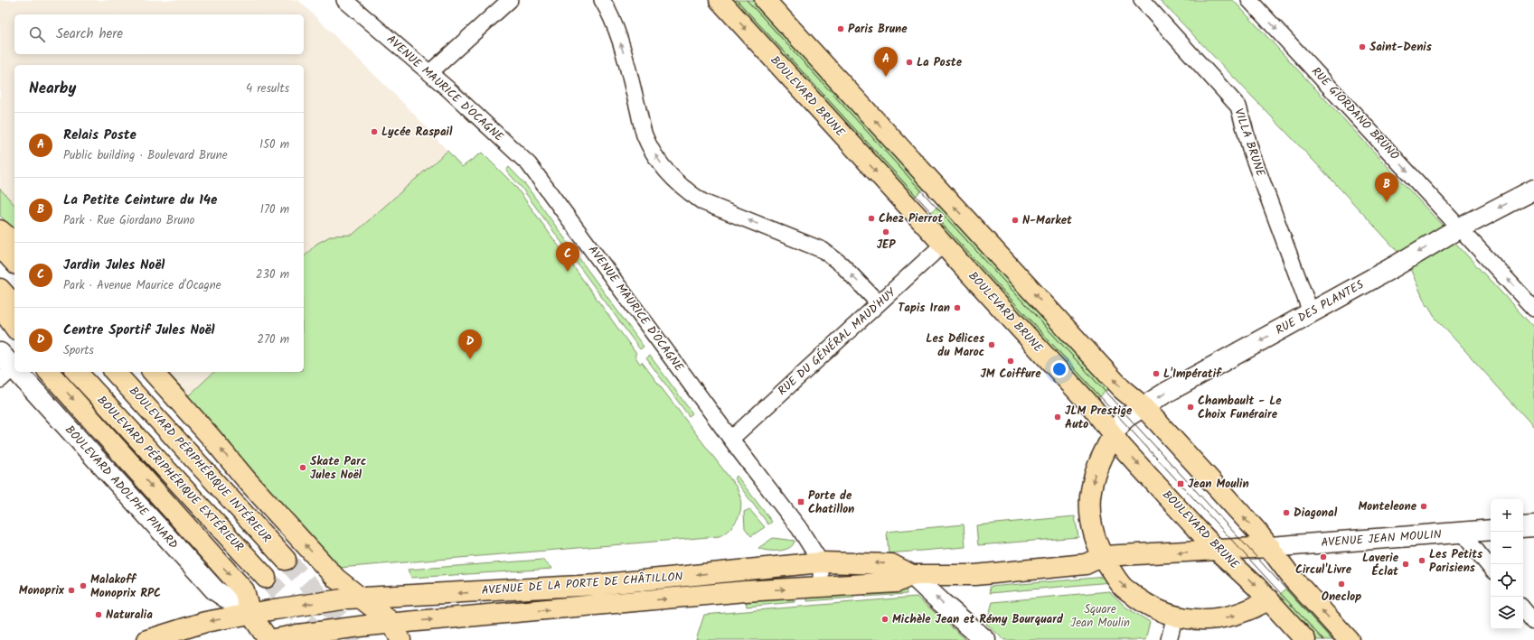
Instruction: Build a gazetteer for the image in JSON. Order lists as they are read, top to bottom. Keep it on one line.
{"streets":{"main road":["BOULEVARD BRUNE","BOULEVARD PÉRIPHÉRIQUE INTÉRIEUR","BOULEVARD PÉRIPHÉRIQUE EXTÉRIEUR","AVENUE DE LA PORTE DE CHÂTILLON"],"street":["AVENUE MAURICE D'OCAGNE","RUE GIORDANO BRUNO","VILLA BRUNE","RUE DES PLANTES","RUE DU GÉNÉRAL MAUD'HUY","BOULEVARD ADOLPHE PINARD","AVENUE JEAN MOULIN"]},"crossings":[["AVENUE MAURICE D'OCAGNE","RUE DU GÉNÉRAL MAUD'HUY"],["AVENUE MAURICE D'OCAGNE","AVENUE DE LA PORTE DE CHÂTILLON"],["BOULEVARD BRUNE","RUE DES PLANTES"],["BOULEVARD BRUNE","RUE DU GÉNÉRAL MAUD'HUY"],["BOULEVARD BRUNE","AVENUE DE LA PORTE DE CHÂTILLON"],["RUE GIORDANO BRUNO","RUE DES PLANTES"],["VILLA BRUNE","RUE DES PLANTES"],["BOULEVARD ADOLPHE PINARD","AVENUE DE LA PORTE DE CHÂTILLON"],["AVENUE JEAN MOULIN","AVENUE DE LA PORTE DE CHÂTILLON"]],"one_way":["RUE DES PLANTES"],"parks":["Square Jean Moulin"],"places":{"other":["Paris Brune","Saint-Denis","La Poste","Lycée Raspail","Chez Pierrot","N-Market","JEP","Tapis Iran","Les Délices du Maroc","JM Coiffure","L'Impératif","Chambault - Le Choix Funéraire","JLM Prestige Auto","Skate Parc Jules Noël","Monteleone","Diagonal","Circul'Livre","Les Petits Parisiens","Laverie Éclat","Oneclop","Malakoff Monoprix RPC","Monoprix","Naturalia","Michèle Jean et Rémy Bourquard"],"transit":["Jean Moulin","Porte de Chatillon"]},"page":{"search":"Search here","pins":["A","B","C","D"],"heading":["Nearby","4 results"],"list":[{"mark":"A","name":"Relais Poste","note":"Public building · Boulevard Brune","value":"150 m"},{"mark":"B","name":"La Petite Ceinture du 14e","note":"Park · Rue Giordano Bruno","value":"170 m"},{"mark":"C","name":"Jardin Jules Noël","note":"Park · Avenue Maurice d'Ocagne","value":"230 m"},{"mark":"D","name":"Centre Sportif Jules Noël","note":"Sports","value":"270 m"}],"map_buttons":["+","−"]}}
